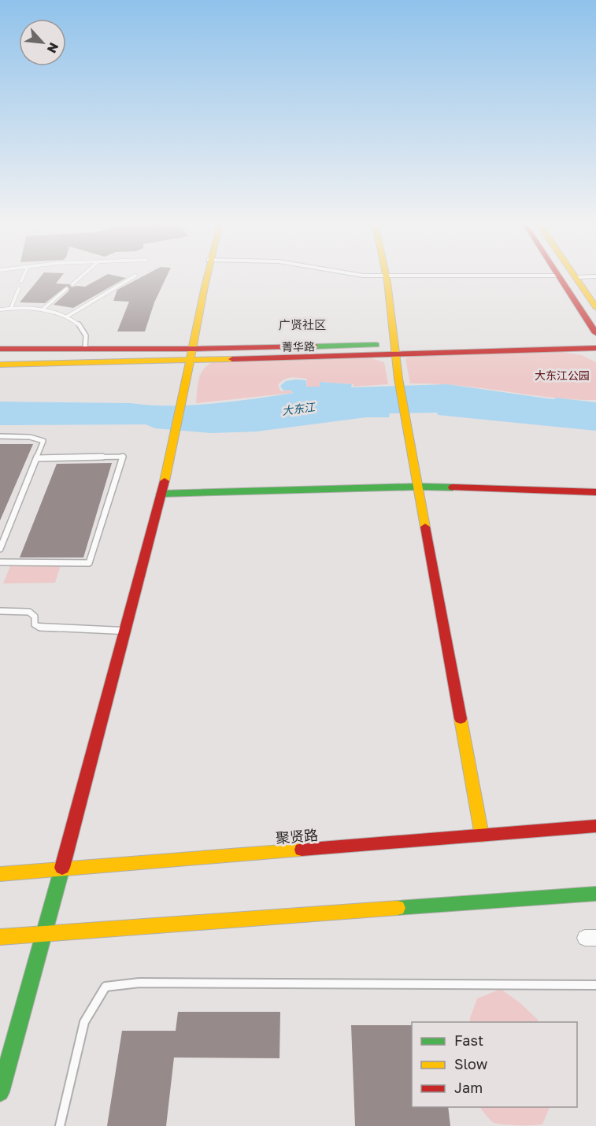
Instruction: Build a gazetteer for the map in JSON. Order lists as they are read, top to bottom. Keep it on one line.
{"streets":{"street":["菁华路","聚贤路"]},"districts":["广贤社区"],"water":["大东江"],"parks":["大东江公园"],"legend":["Fast","Slow","Jam"],"north":"bottom right"}
